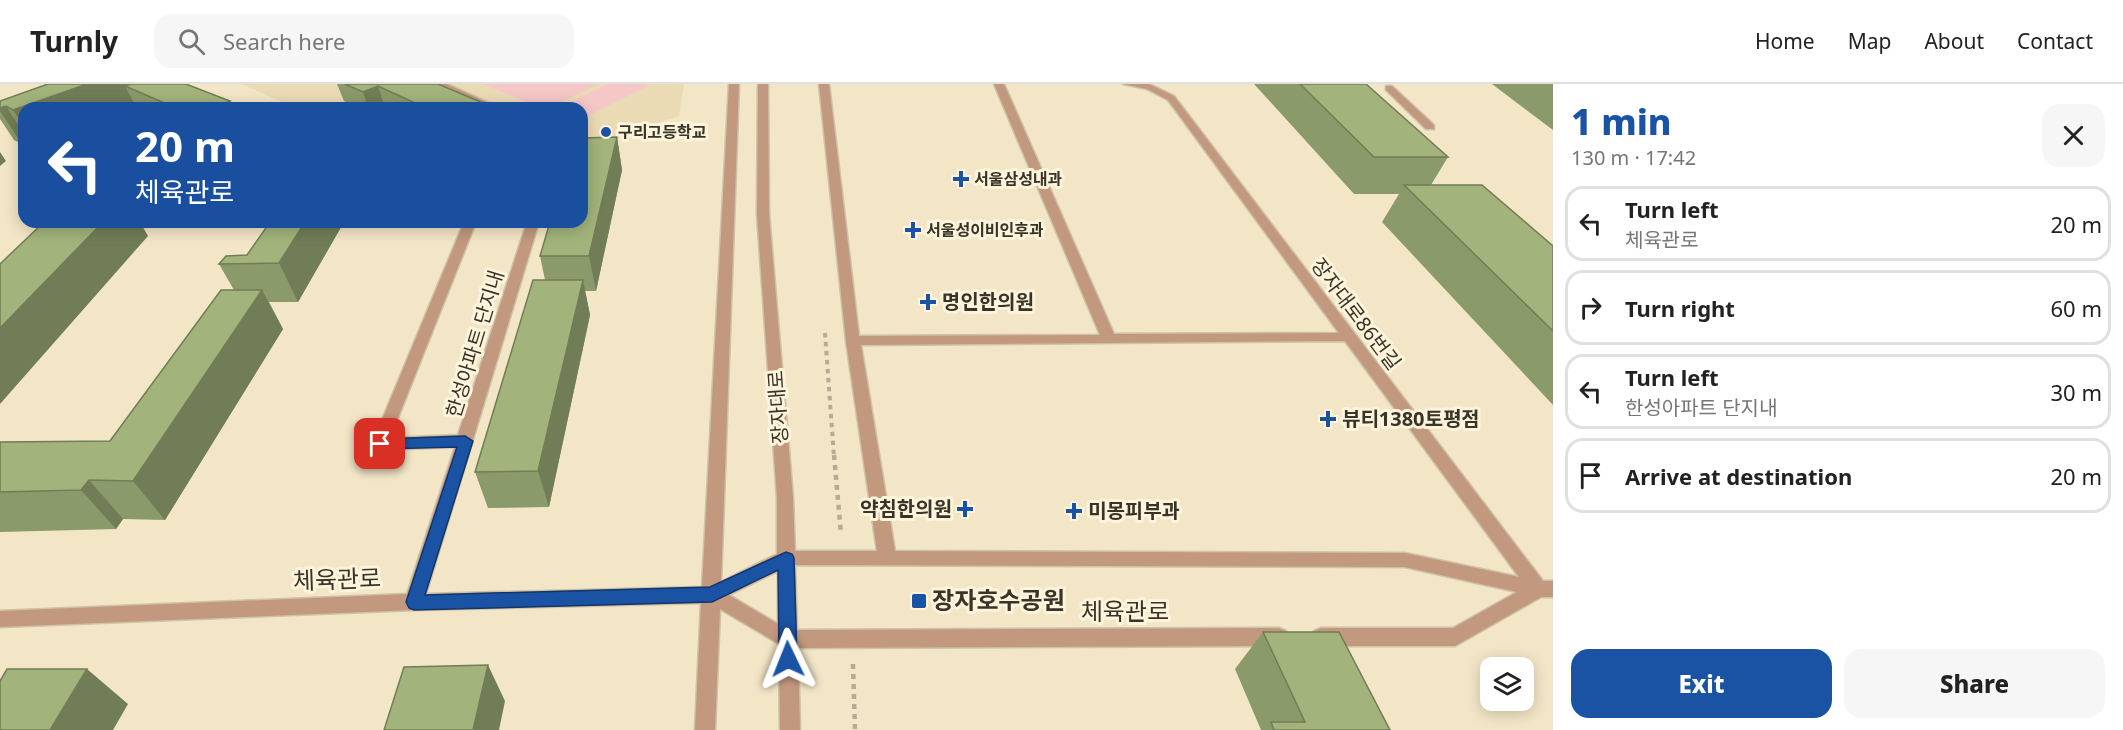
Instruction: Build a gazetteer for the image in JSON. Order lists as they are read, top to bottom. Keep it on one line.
{"streets":{"street":["장자대로86번길","한성아파트 단지내","장자대로","체육관로"]},"crossings":[["장자대로86번길","체육관로"],["장자대로","체육관로"]],"places":{"other":["구리고등학교"],"health":["서울삼성내과","서울성이비인후과","명인한의원","뷰티1380토평점","약침한의원","미몽피부과"],"transit":["장자호수공원"]},"page":{"header":"Turnly","search":"Search here","nav":["Home","Map","About","Contact"],"heading":["1 min","130 m · 17:42"],"turn":["20 m","체육관로"],"list":[{"name":"Turn left","note":"체육관로","value":"20 m"},{"name":"Turn right","value":"60 m"},{"name":"Turn left","note":"한성아파트 단지내","value":"30 m"},{"name":"Arrive at destination","value":"20 m"}],"buttons":["Exit","Share"]}}
